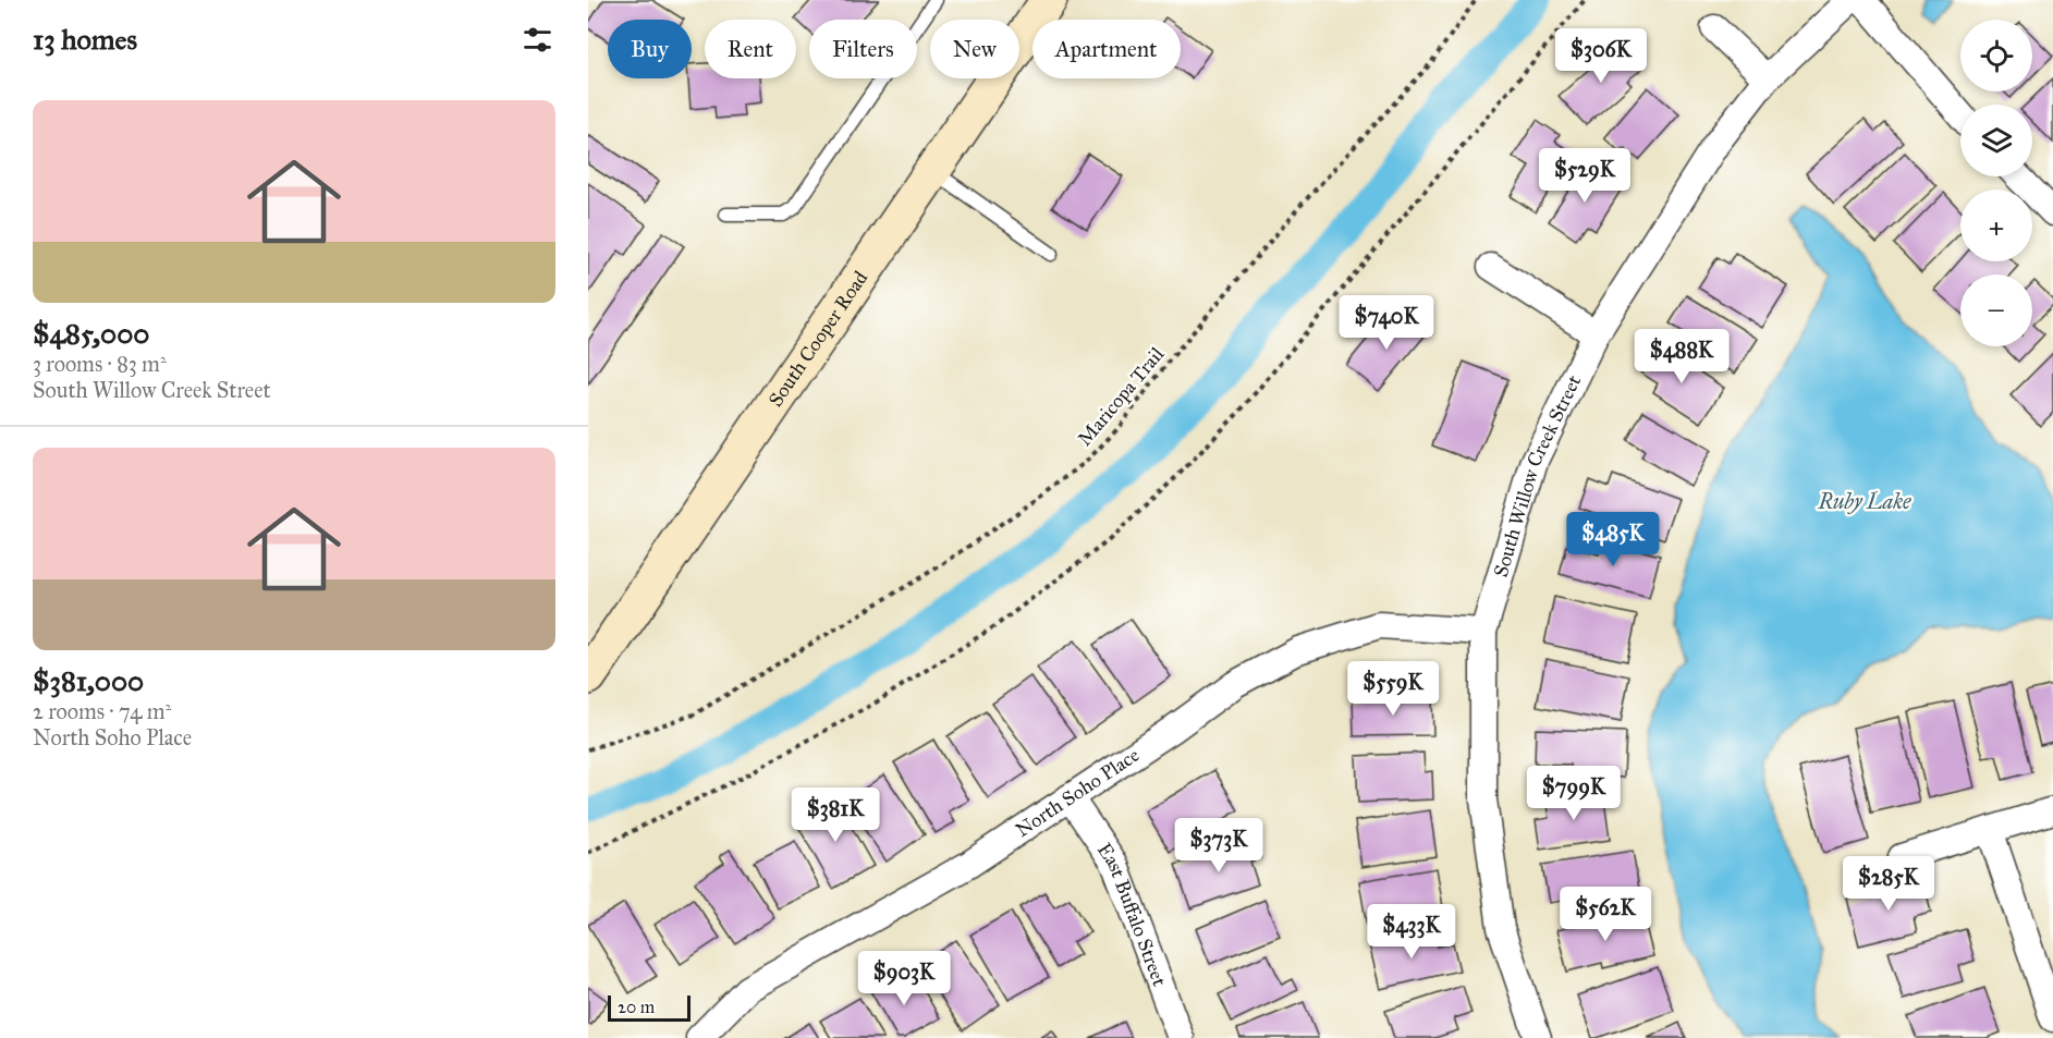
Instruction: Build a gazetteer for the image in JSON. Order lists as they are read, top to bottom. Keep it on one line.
{"streets":{"main road":["South Cooper Road"],"street":["South Willow Creek Street","North Soho Place","East Buffalo Street"],"path":["Maricopa Trail"]},"crossings":[["South Willow Creek Street","North Soho Place"],["North Soho Place","East Buffalo Street"]],"water":["Ruby Lake"],"scale_bar":"20 m","page":{"heading":"13 homes","map_buttons":["+","−"],"chip":["Buy","Rent","Filters","New","Apartment"],"price":["$306K","$529K","$740K","$488K","$485K","$559K","$799K","$381K","$373K","$285K","$562K","$433K","$903K"],"list":[{"name":"$485,000","note":"3 rooms · 83 m² · South Willow Creek Street"},{"name":"$381,000","note":"2 rooms · 74 m² · North Soho Place"}],"scale":"20 m"}}
